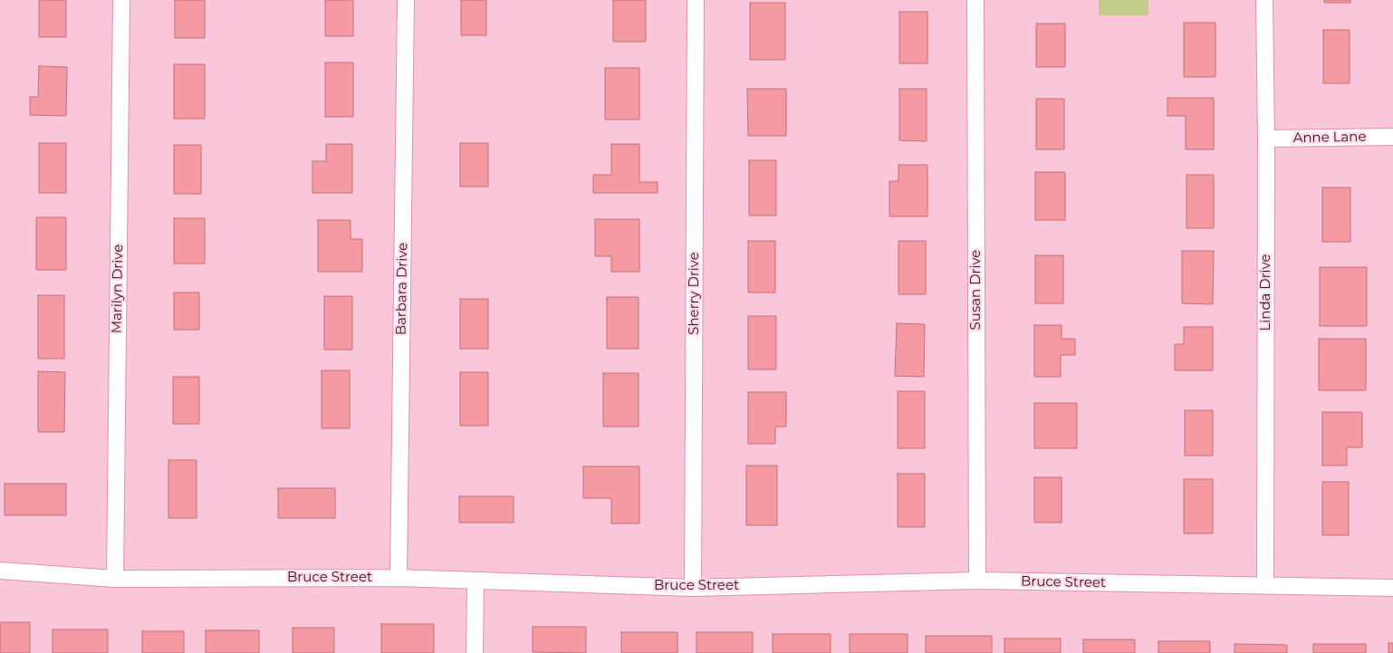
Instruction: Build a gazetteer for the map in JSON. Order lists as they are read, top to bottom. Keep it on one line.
{"streets":{"street":["Anne Lane","Marilyn Drive","Barbara Drive","Susan Drive","Linda Drive","Sherry Drive","Bruce Street"]},"crossings":[["Anne Lane","Linda Drive"],["Marilyn Drive","Bruce Street"],["Barbara Drive","Bruce Street"],["Susan Drive","Bruce Street"],["Linda Drive","Bruce Street"],["Sherry Drive","Bruce Street"]]}
